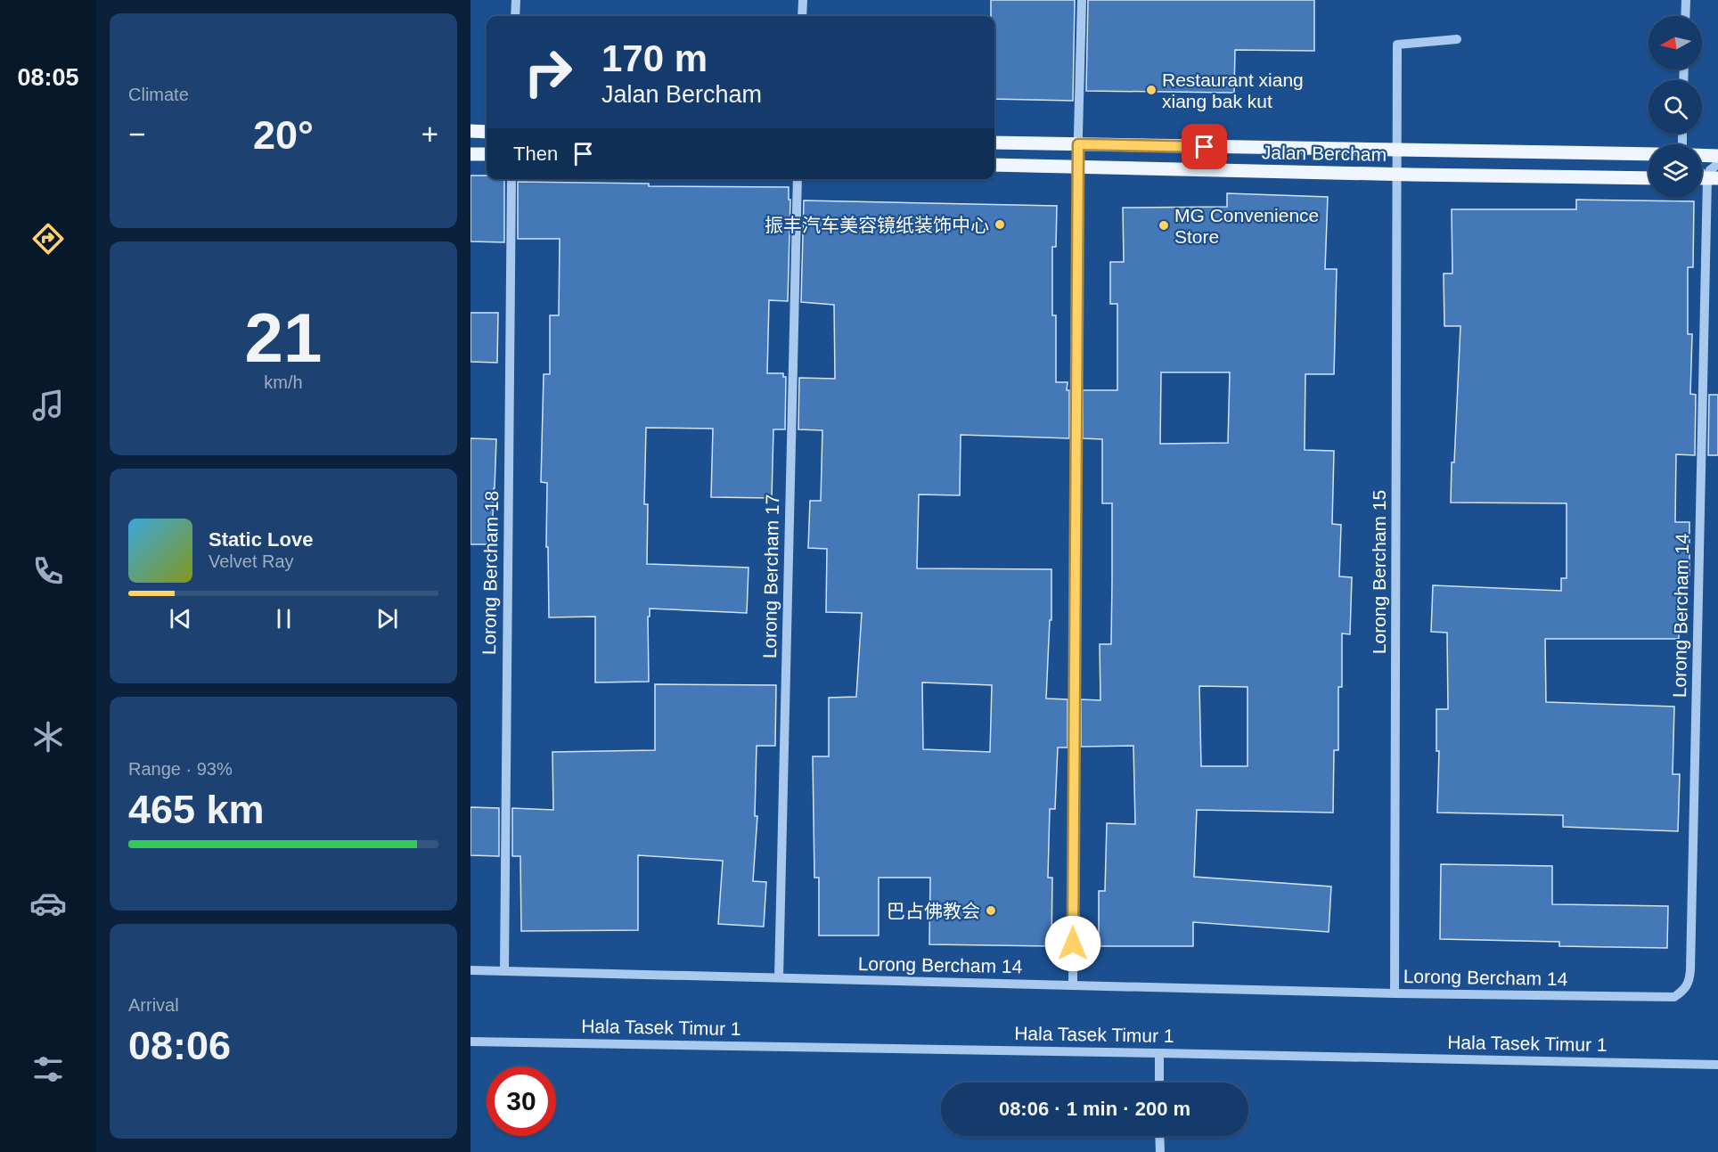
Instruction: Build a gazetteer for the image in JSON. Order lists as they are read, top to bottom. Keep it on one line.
{"streets":{"main road":["Jalan Bercham"],"street":["Lorong Bercham 15","Lorong Bercham 18","Lorong Bercham 17","Lorong Bercham 14","Hala Tasek Timur 1"]},"crossings":[["Jalan Bercham","Lorong Bercham 15"],["Lorong Bercham 15","Lorong Bercham 14"],["Lorong Bercham 18","Lorong Bercham 14"],["Lorong Bercham 17","Lorong Bercham 14"]],"places":["Restaurant xiang xiang bak kut","振丰汽车美容镜纸装饰中心","MG Convenience Store","巴占佛教会"],"north":"left","page":{"tabs":"08:05","tile":["Climate",["21","km/h"],["Range · 93%","465 km"],["Arrival","08:06"]],"turn":["170 m","Jalan Bercham"],"heat":["−","20°","+"],"then":"Then","song":["Static Love","Velvet Ray"],"limit":"30","trip":"08:06 · 1 min · 200 m"}}
